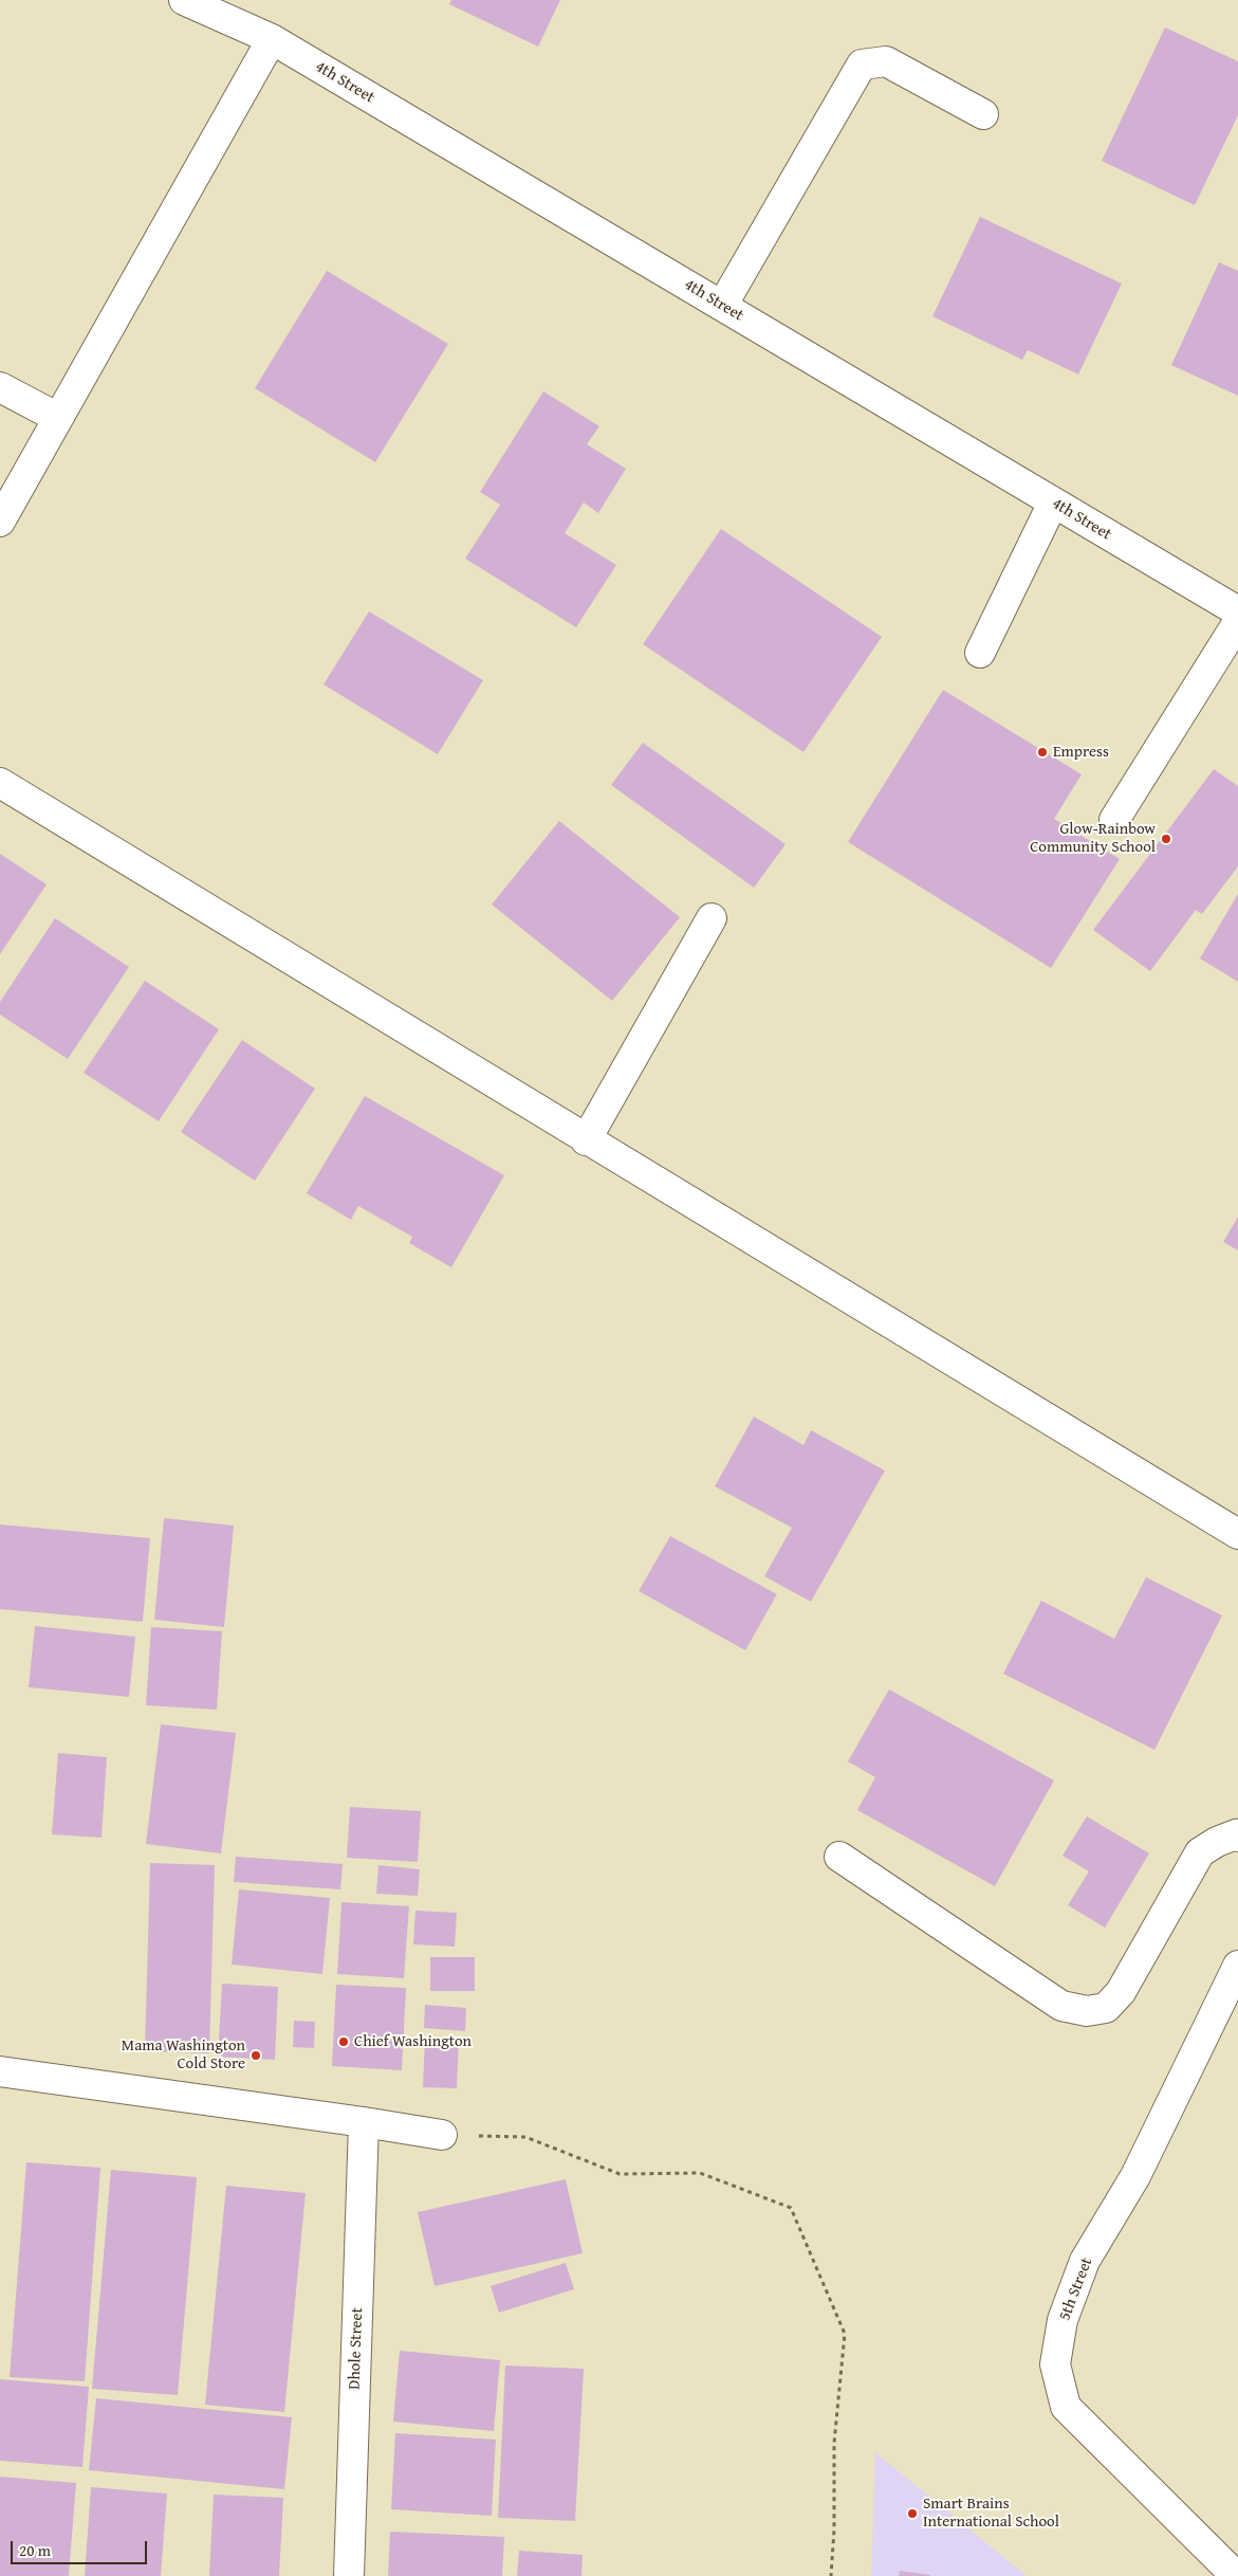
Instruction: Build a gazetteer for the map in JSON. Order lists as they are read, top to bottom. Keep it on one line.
{"streets":{"street":["4th Street","5th Street","Dhole Street"]},"places":["Empress","Glow-Rainbow Community School","Chief Washington","Mama Washington Cold Store","Smart Brains International School"],"scale_bar":"20 m"}
